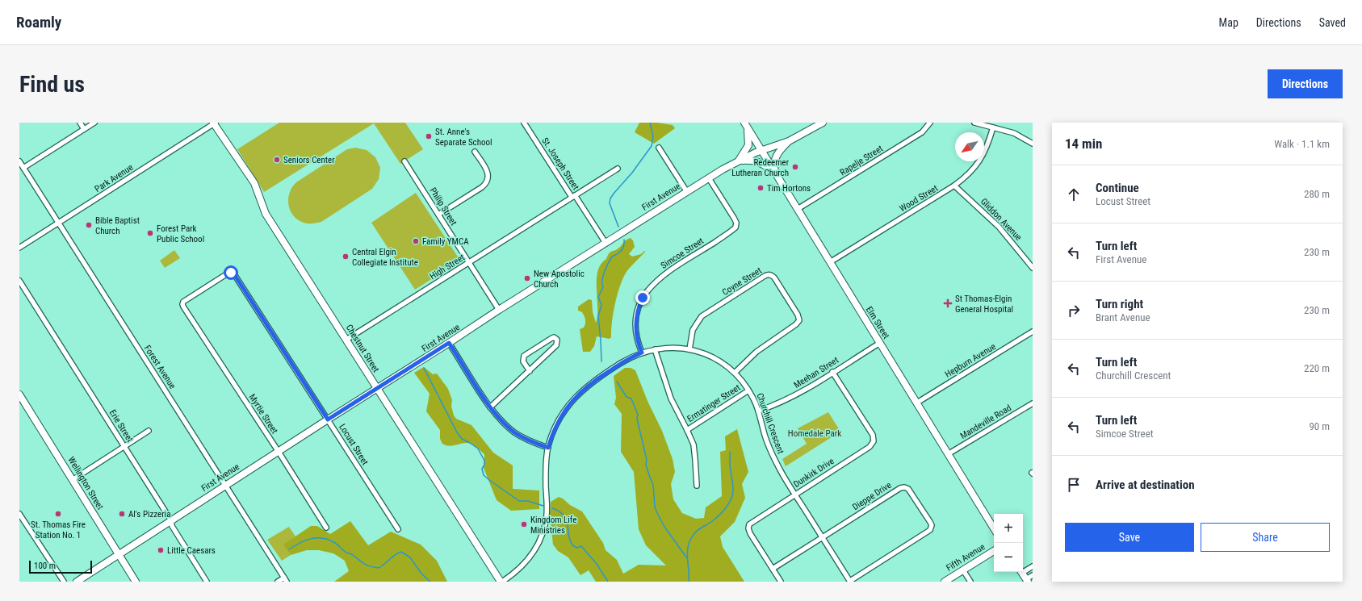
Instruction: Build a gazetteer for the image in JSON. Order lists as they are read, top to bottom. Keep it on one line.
{"streets":{"main road":["First Avenue","Elm Street","Chestnut Street","Wellington Street","Fifth Avenue"],"street":["Rapelje Street","St. Joseph Street","Park Avenue","Wood Street","Philip Street","Gliddon Avenue","Simcoe Street","High Street","Coyne Street","Hepburn Avenue","Forest Avenue","Meehan Street","Ermatinger Street","Myrtie Street","Mandeville Road","Churchill Crescent","Erie Street","Locust Street","Dunkirk Drive","Dieppe Drive"]},"crossings":[["Rapelje Street","Elm Street"],["St. Joseph Street","First Avenue"],["St. Joseph Street","High Street"],["Park Avenue","Chestnut Street"],["Park Avenue","Forest Avenue"],["First Avenue","Philip Street"],["First Avenue","Simcoe Street"],["First Avenue","Elm Street"],["First Avenue","Chestnut Street"],["First Avenue","Forest Avenue"],["First Avenue","Myrtie Street"],["First Avenue","Erie Street"],["First Avenue","Locust Street"],["First Avenue","Wellington Street"],["Wood Street","Gliddon Avenue"],["Wood Street","Elm Street"],["Philip Street","High Street"],["Simcoe Street","Churchill Crescent"],["High Street","Chestnut Street"],["Coyne Street","Churchill Crescent"],["Elm Street","Hepburn Avenue"],["Elm Street","Meehan Street"],["Elm Street","Mandeville Road"],["Chestnut Street","Churchill Crescent"],["Meehan Street","Churchill Crescent"],["Meehan Street","Dunkirk Drive"],["Ermatinger Street","Churchill Crescent"],["Myrtie Street","Locust Street"],["Churchill Crescent","Dunkirk Drive"],["Churchill Crescent","Dieppe Drive"],["Dunkirk Drive","Dieppe Drive"]],"parks":["Homedale Park"],"places":{"other":["St. Anne's Separate School","Seniors Center","Redeemer Lutheran Church","Tim Hortons","Bible Baptist Church","Forest Park Public School","Family YMCA","Central Elgin Collegiate Institute","New Apostolic Church","St. Thomas Fire Station No. 1","Al's Pizzeria","Kingdom Life Ministries","Little Caesars"],"health":["St Thomas-Elgin General Hospital"]},"scale_bar":"100 m","north":"bottom left","page":{"header":"Roamly","nav":["Map","Directions","Saved"],"buttons":["Directions",["Save","Share"]],"title":"Find us","heading":["14 min","Walk · 1.1 km"],"list":[["Continue","Locust Street","280 m"],["Turn left","First Avenue","230 m"],["Turn right","Brant Avenue","230 m"],["Turn left","Churchill Crescent","220 m"],["Turn left","Simcoe Street","90 m"],"Arrive at destination"],"map_buttons":["+","−"],"scale":"100 m"}}
